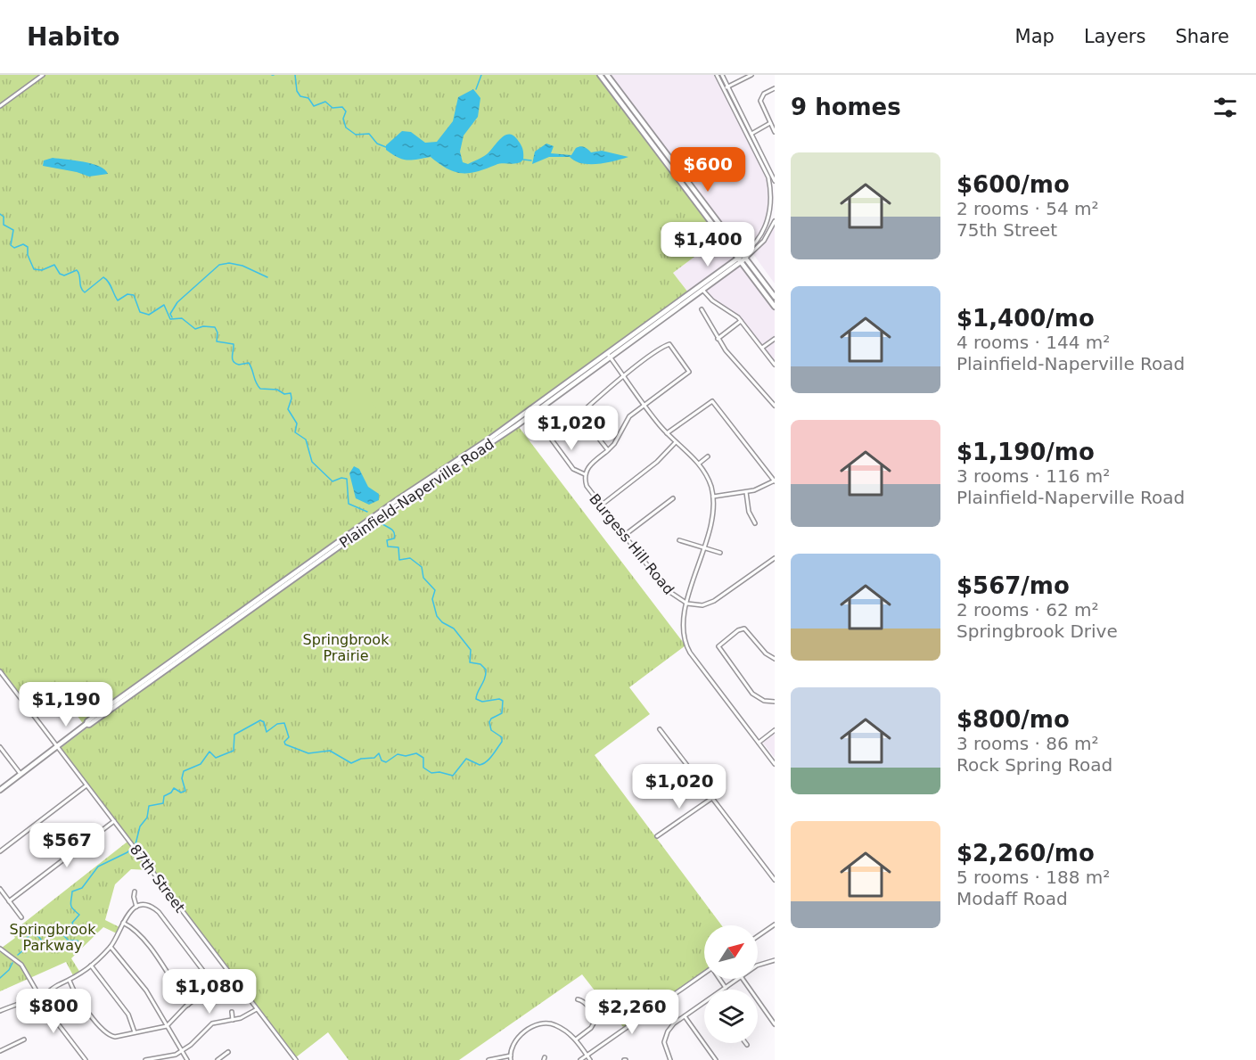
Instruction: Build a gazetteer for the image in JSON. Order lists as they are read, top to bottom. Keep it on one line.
{"streets":{"main road":["Plainfield-Naperville Road"],"street":["Burgess Hill Road","87th Street"]},"crossings":[["Plainfield-Naperville Road","87th Street"]],"parks":["Springbrook Prairie","Springbrook Parkway"],"north":"top right","page":{"header":"Habito","nav":["Map","Layers","Share"],"heading":"9 homes","list":[{"name":"$600/mo","note":"2 rooms · 54 m² · 75th Street"},{"name":"$1,400/mo","note":"4 rooms · 144 m² · Plainfield-Naperville Road"},{"name":"$1,190/mo","note":"3 rooms · 116 m² · Plainfield-Naperville Road"},{"name":"$567/mo","note":"2 rooms · 62 m² · Springbrook Drive"},{"name":"$800/mo","note":"3 rooms · 86 m² · Rock Spring Road"},{"name":"$2,260/mo","note":"5 rooms · 188 m² · Modaff Road"}],"price":["$600","$1,400","$1,020","$1,190","$1,020","$567","$1,080","$800","$2,260"]}}
